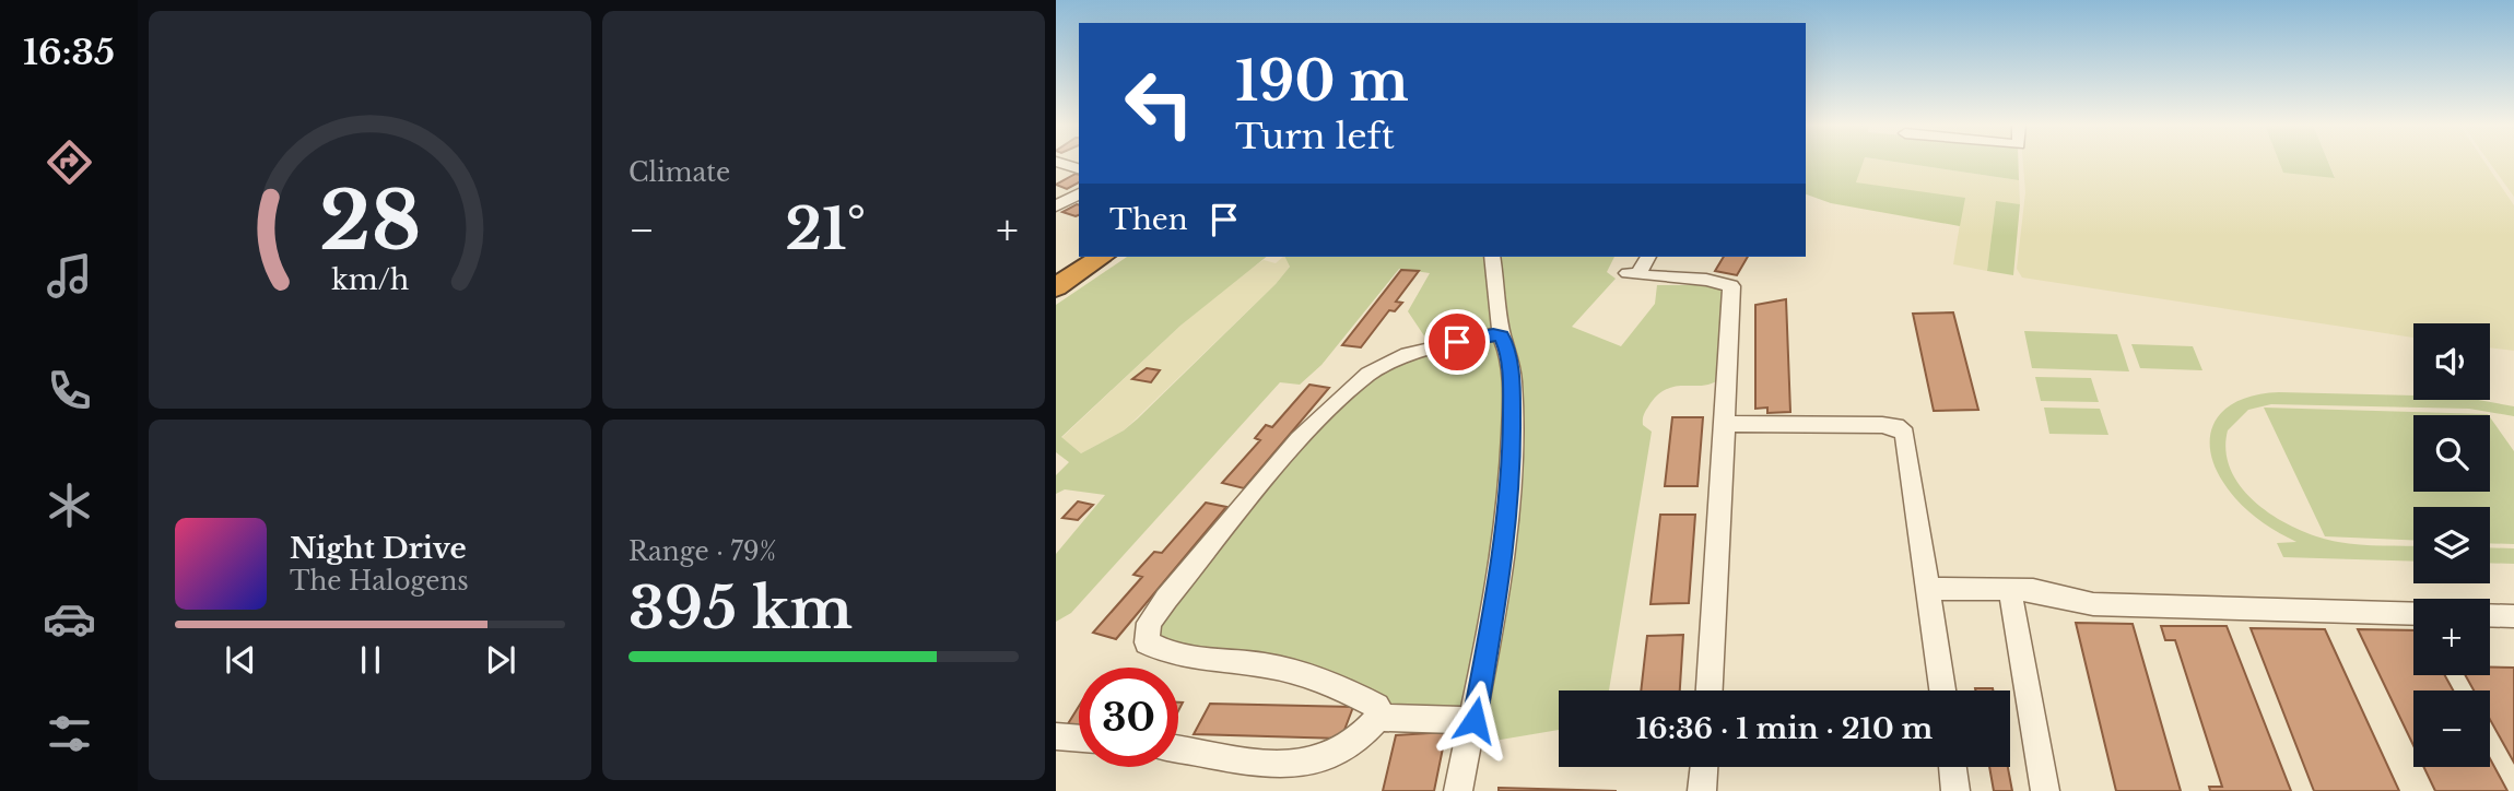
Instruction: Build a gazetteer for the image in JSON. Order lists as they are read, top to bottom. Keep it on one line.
{"page":{"tabs":"16:35","tile":["Climate",["Range · 79%","395 km"]],"turn":["190 m","Turn left"],"then":"Then","heat":["−","21°","+"],"map_buttons":["+","−"],"song":["Night Drive","The Halogens"],"limit":"30","trip":"16:36 · 1 min · 210 m","gauge":["28","km/h"]}}
